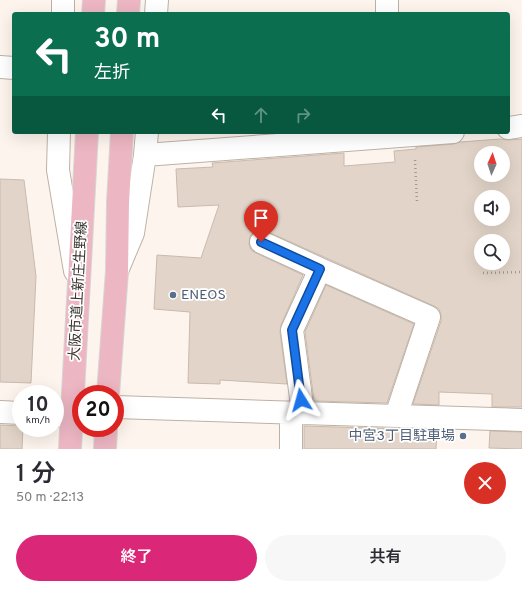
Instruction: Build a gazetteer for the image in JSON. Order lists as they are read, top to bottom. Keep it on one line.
{"streets":{"main road":["大阪市道上新庄生野線"]},"places":["ENEOS","中宮3丁目駐車場"],"north":"top","page":{"turn":["30 m","左折"],"speed":"10 km/h","limit":"20","heading":["1 分","50 m · 22:13"],"buttons":["終了","共有"]}}
